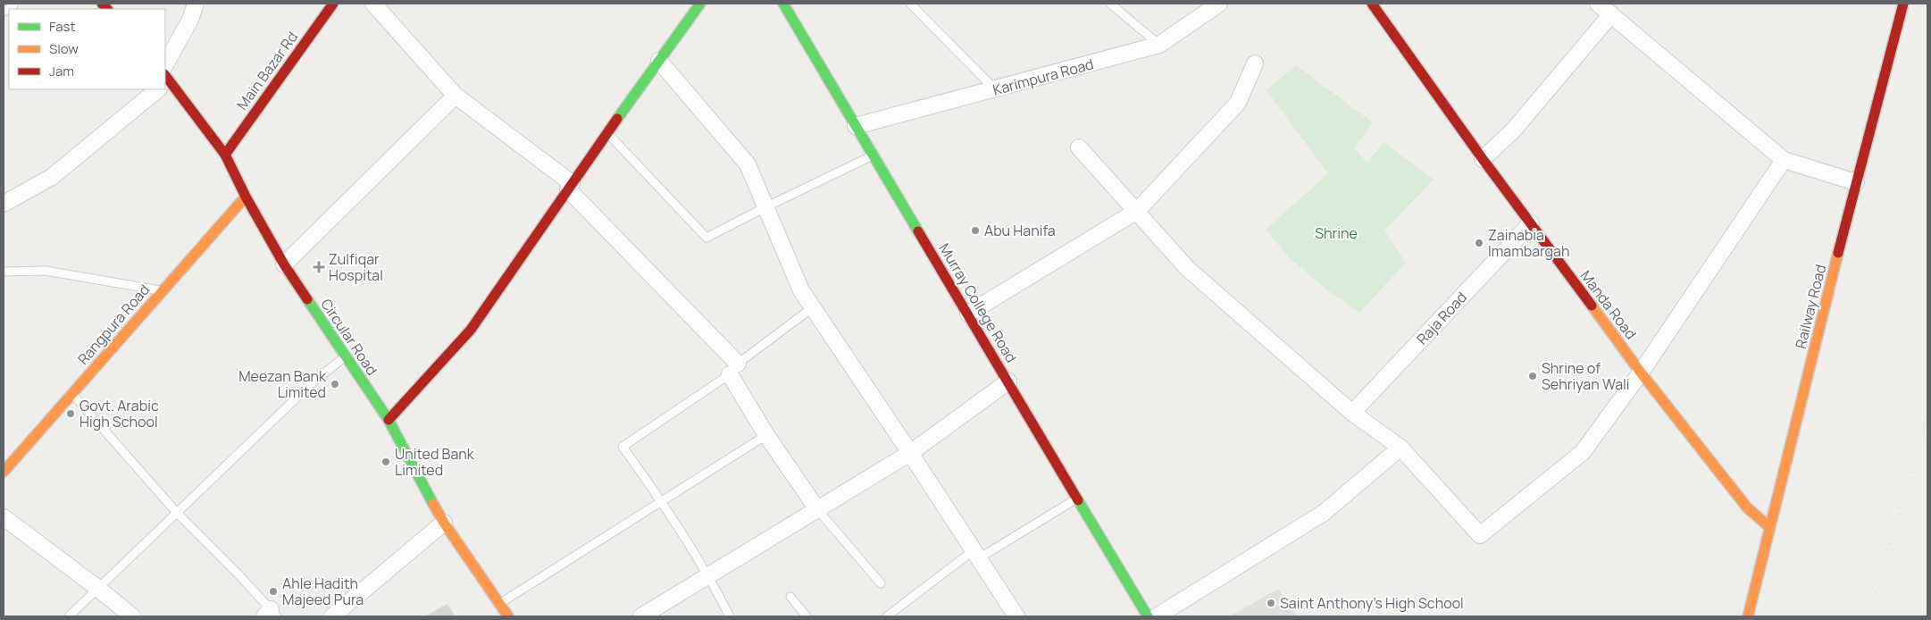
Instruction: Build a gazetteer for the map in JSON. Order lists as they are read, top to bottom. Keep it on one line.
{"streets":{"street":["Main Bazar Rd","Karimpura Road","Murray College Road","Manda Road","Railway Road","Raja Road","Rangpura Road","Circular Road"]},"crossings":[["Main Bazar Rd","Circular Road"],["Karimpura Road","Murray College Road"],["Manda Road","Railway Road"],["Manda Road","Raja Road"],["Rangpura Road","Circular Road"]],"parks":["Shrine"],"places":{"other":["Abu Hanifa","Zainabia Imambargah","Shrine of Sehriyan Wali","Meezan Bank Limited","Govt. Arabic High School","United Bank Limited","Ahle Hadith Majeed Pura","Saint Anthony's High School"],"health":["Zulfiqar Hospital"]},"legend":["Fast","Slow","Jam"]}
